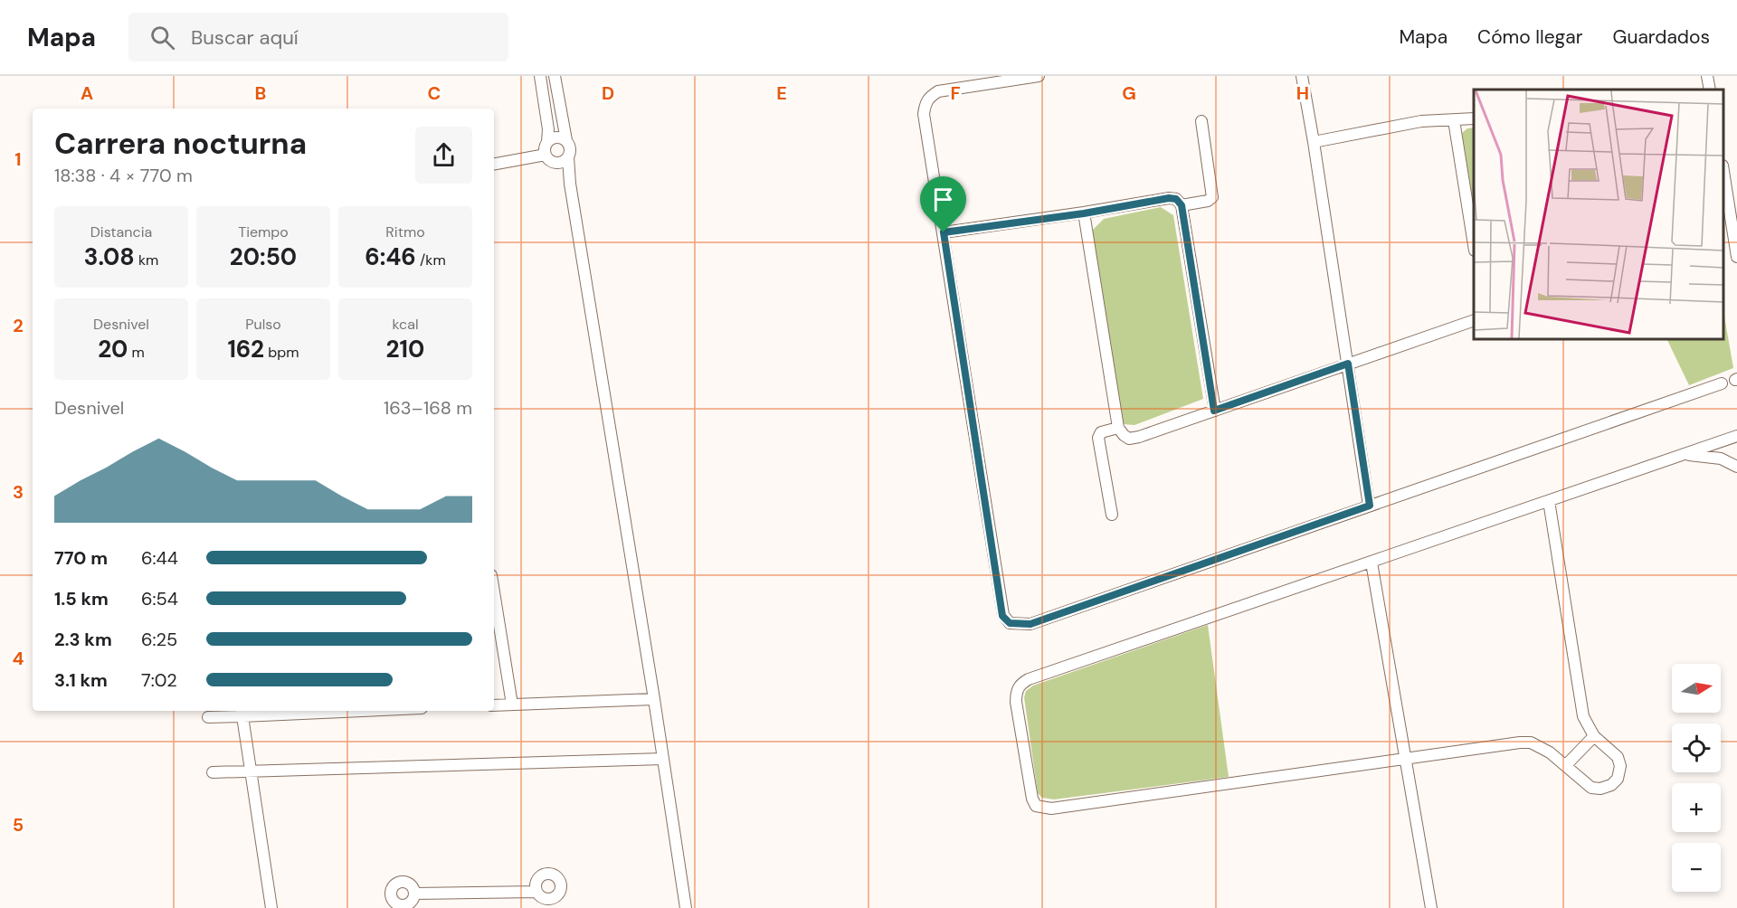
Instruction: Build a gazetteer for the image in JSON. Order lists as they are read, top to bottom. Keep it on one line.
{"north":"right","page":{"header":"Mapa","search":"Buscar aquí","nav":["Mapa","Cómo llegar","Guardados"],"heading":["Carrera nocturna","18:38 · 4 × 770 m"],"stats":[["Distancia","3.08 km"],["Tiempo","20:50"],["Ritmo","6:46 /km"],["Desnivel","20 m"],["Pulso","162 bpm"],["kcal","210"]],"chart":["Desnivel","163–168 m"],"list":[{"name":"770 m","note":"6:44"},{"name":"1.5 km","note":"6:54"},{"name":"2.3 km","note":"6:25"},{"name":"3.1 km","note":"7:02"}],"map_buttons":["+","−"]},"grid":{"columns":["A","B","C","D","E","F","G","H"],"rows":["1","2","3","4","5"]}}
